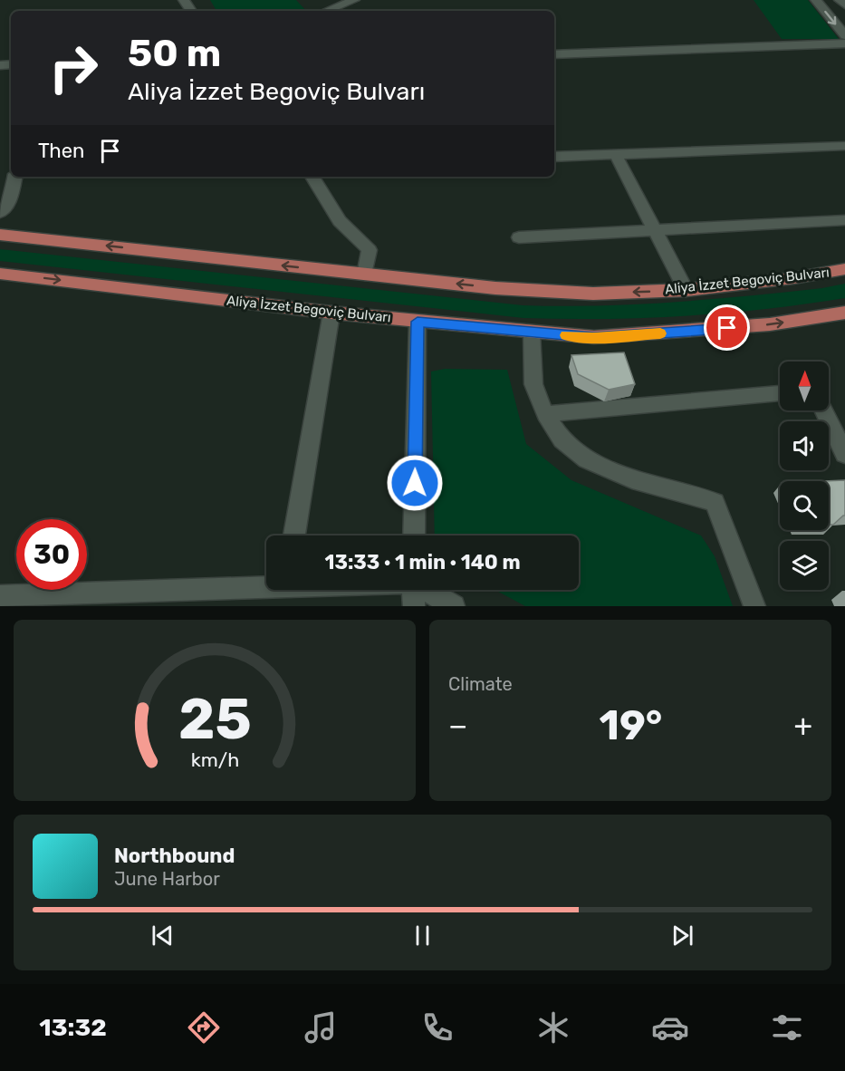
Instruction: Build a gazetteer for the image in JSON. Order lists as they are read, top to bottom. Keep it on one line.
{"streets":{"main road":["Aliya İzzet Begoviç Bulvarı"]},"north":"top","page":{"turn":["50 m","Aliya İzzet Begoviç Bulvarı"],"then":"Then","limit":"30","trip":"13:33 · 1 min · 140 m","tile":"Climate","heat":["−","19°","+"],"song":["Northbound","June Harbor"],"tabs":"13:32","gauge":["25","km/h"]}}
